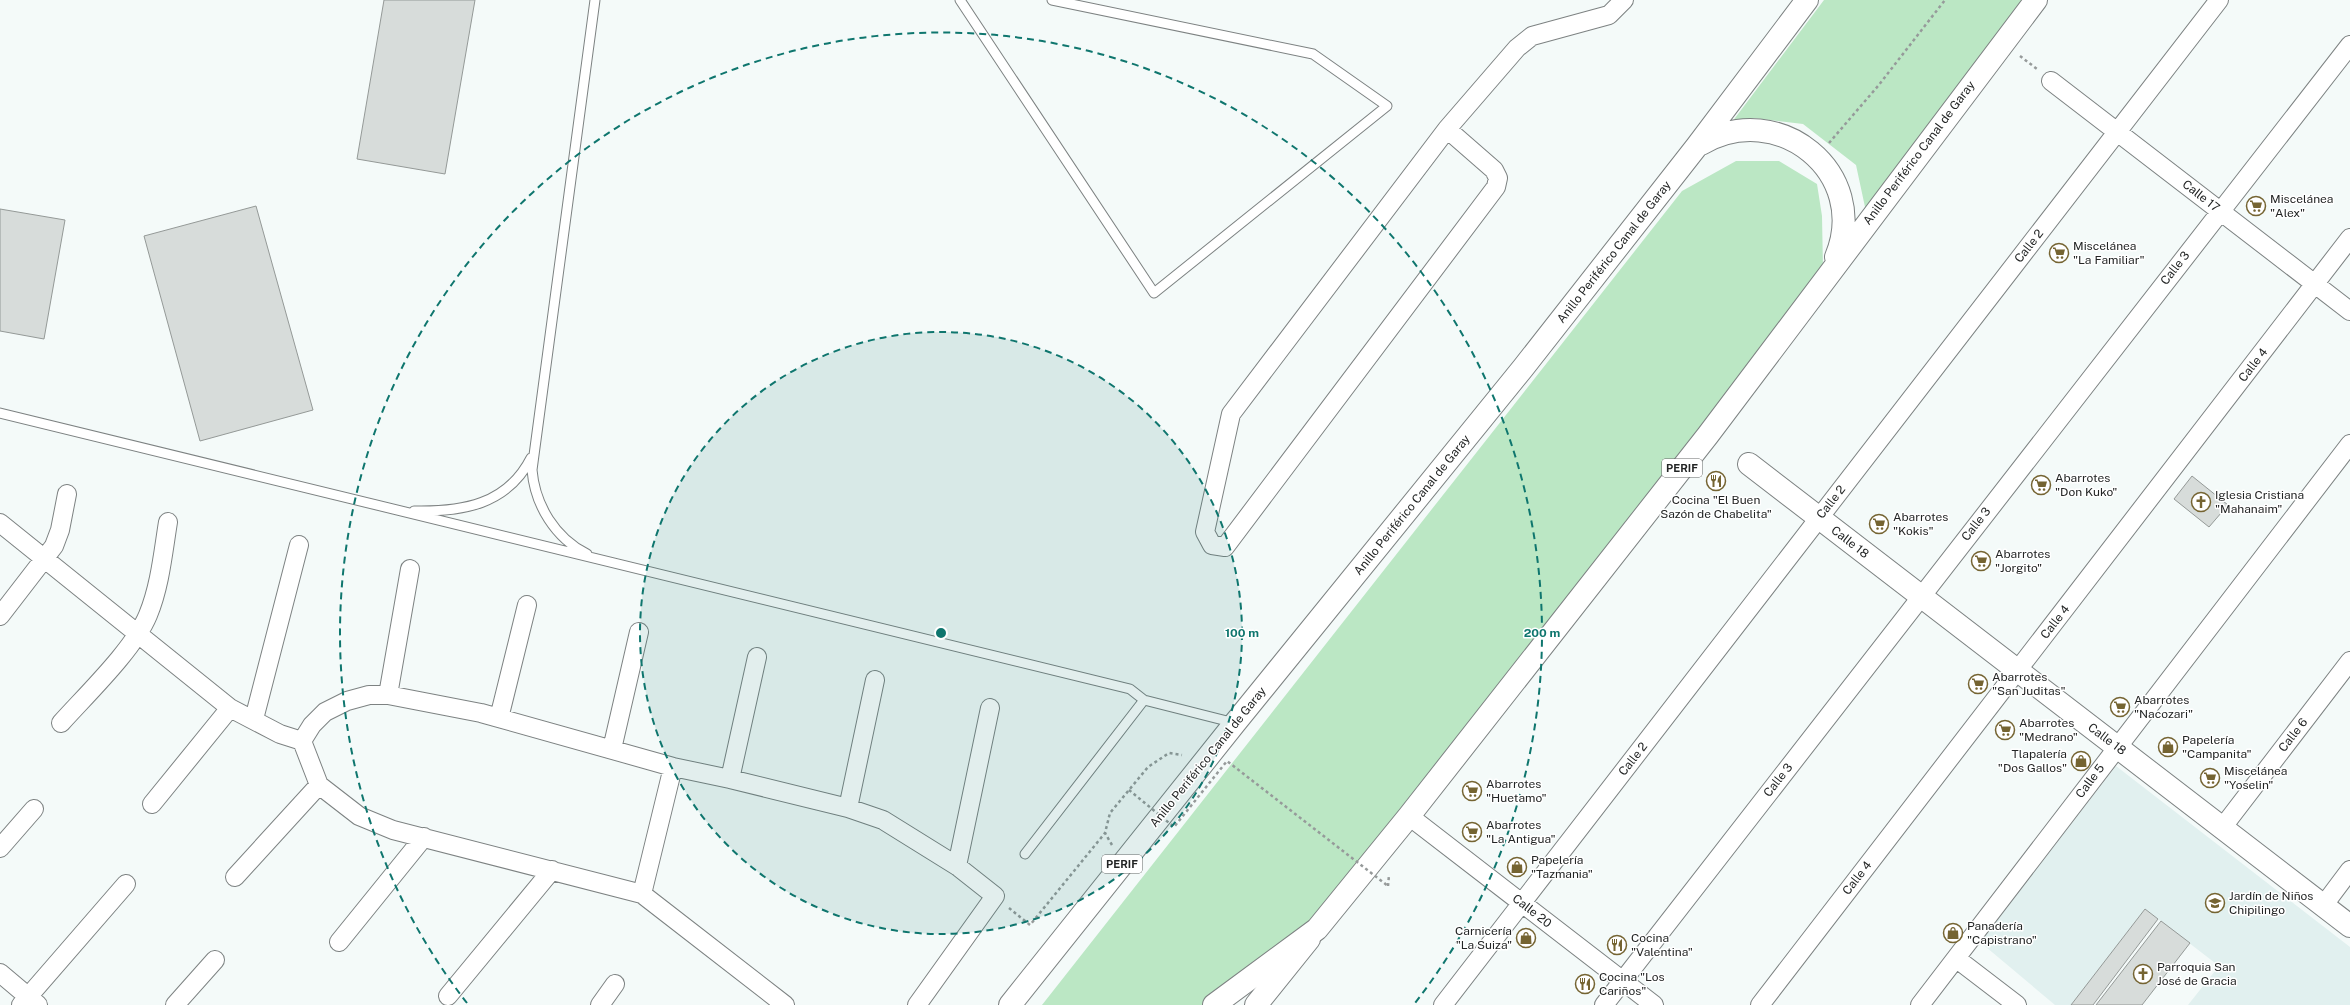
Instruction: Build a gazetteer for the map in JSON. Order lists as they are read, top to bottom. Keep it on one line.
{"streets":{"main road":["Anillo Periférico Canal de Garay","PERIF","Calle 18"],"street":["Calle 17","Calle 2","Calle 3","Calle 4","Calle 6","Calle 5","Calle 20"]},"crossings":[["Anillo Periférico Canal de Garay","PERIF"],["Anillo Periférico Canal de Garay","Calle 20"],["Calle 17","Calle 2"],["Calle 17","Calle 3"],["Calle 17","Calle 4"],["Calle 2","Calle 18"],["Calle 2","Calle 20"],["Calle 3","Calle 18"],["Calle 3","Calle 20"],["Calle 4","Calle 18"],["Calle 18","Calle 6"],["Calle 18","Calle 5"]],"places":{"supermarket":["Miscelánea \"Alex\"","Miscelánea \"La Familiar\"","Abarrotes \"Don Kuko\"","Abarrotes \"Kokis\"","Abarrotes \"Jorgito\"","Abarrotes \"San Juditas\"","Abarrotes \"Nacozari\"","Abarrotes \"Medrano\"","Miscelánea \"Yoselin\"","Abarrotes \"Huetamo\"","Abarrotes \"La Antigua\""],"restaurant":["Cocina \"El Buen Sazón de Chabelita\"","Cocina \"Valentina\"","Cocina \"Los Cariños\""],"church":["Iglesia Cristiana \"Mahanaim\"","Parroquia San José de Gracia"],"shop":["Papelería \"Campanita\"","Tlapalería \"Dos Gallos\"","Papelería \"Tazmania\"","Panadería \"Capistrano\"","Carnicería \"La Suiza\""],"school or university":["Jardín de Niños Chipilingo"]},"rings":["100 m","200 m"]}
